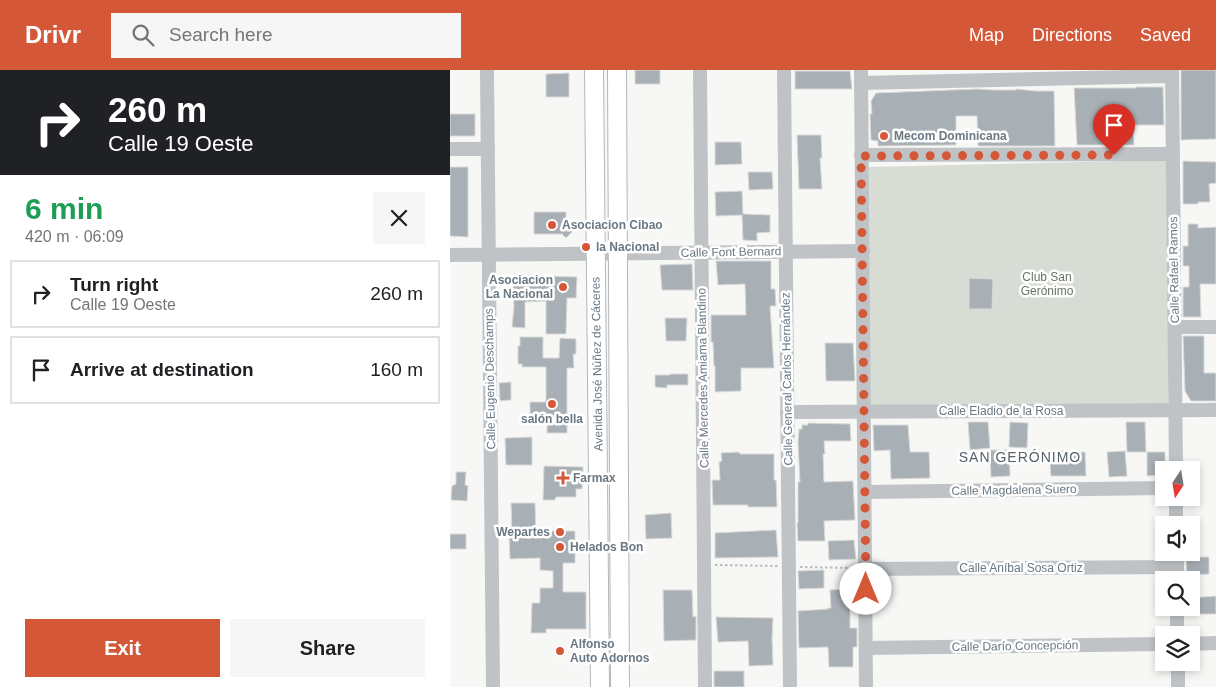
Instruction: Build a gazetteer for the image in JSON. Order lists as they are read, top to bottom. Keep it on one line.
{"streets":{"main road":["Avenida José Núñez de Cáceres"],"street":["Calle Font Bernard","Calle Rafael Ramos","Calle Mercedes Amiama Blandino","Calle Eugenio Deschamps","Calle General Carlos Hernández","Calle Eladio de la Rosa","Calle Magdalena Suero","Calle Aníbal Sosa Ortiz","Calle Darío Concepción"]},"crossings":[["Calle Font Bernard","Avenida José Núñez de Cáceres"],["Calle Font Bernard","Calle Mercedes Amiama Blandino"],["Calle Font Bernard","Calle Eugenio Deschamps"],["Calle Font Bernard","Calle General Carlos Hernández"],["Calle Rafael Ramos","Calle Eladio de la Rosa"],["Calle General Carlos Hernández","Calle Eladio de la Rosa"]],"districts":["SAN GERÓNIMO"],"parks":["Club San Gerónimo"],"places":{"other":["Mecom Dominicana","Asociacion Cibao","la Nacional","Asociacion La Nacional","salón bella","Wepartes","Helados Bon","Alfonso Auto Adornos"],"health":["Farmax"]},"north":"bottom","page":{"header":"Drivr","search":"Search here","nav":["Map","Directions","Saved"],"turn":["260 m","Calle 19 Oeste"],"heading":["6 min","420 m · 06:09"],"list":[{"name":"Turn right","note":"Calle 19 Oeste","value":"260 m"},{"name":"Arrive at destination","value":"160 m"}],"buttons":["Exit","Share"]}}
